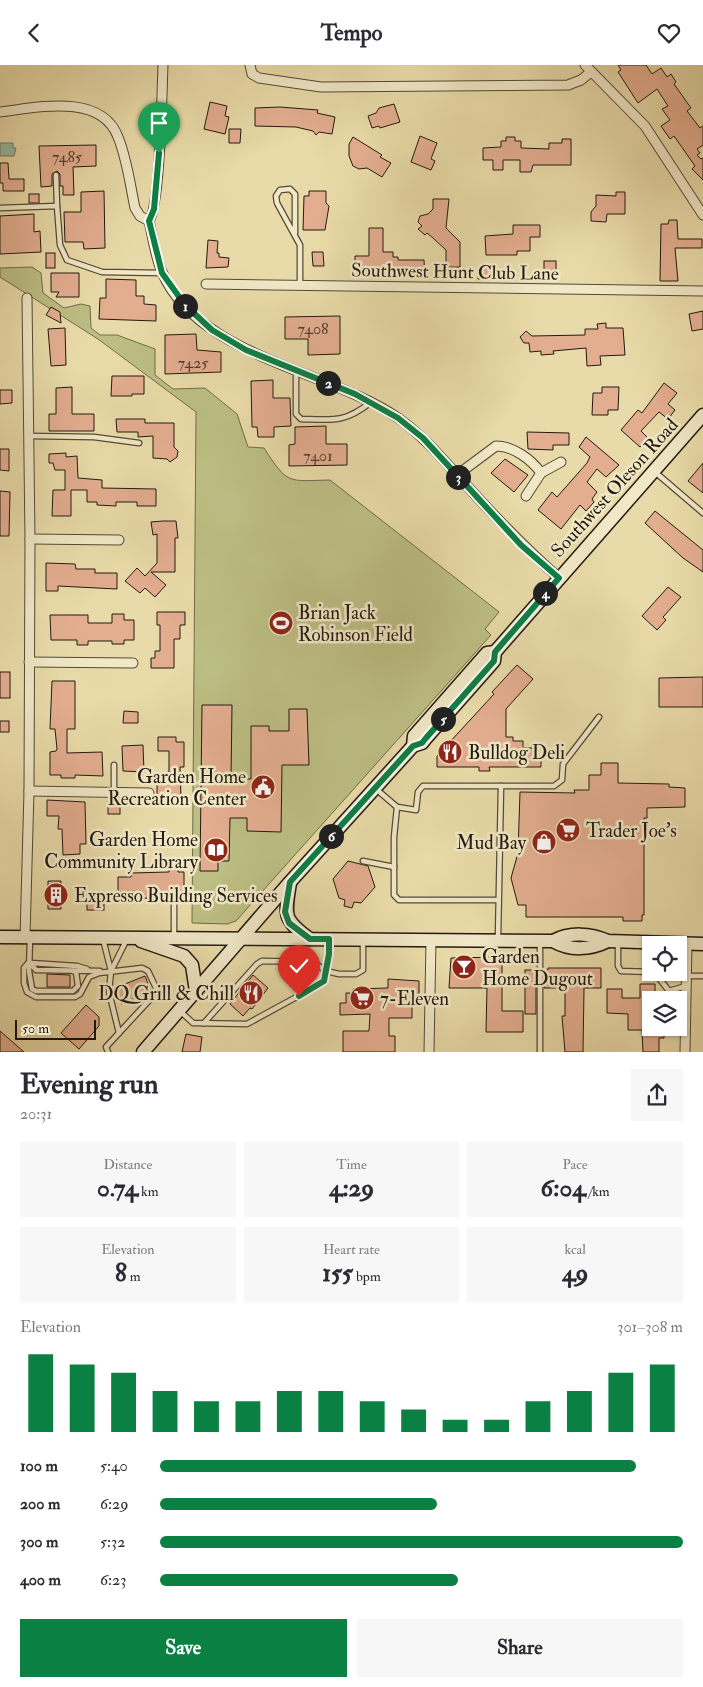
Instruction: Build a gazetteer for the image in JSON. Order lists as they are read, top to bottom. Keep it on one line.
{"streets":{"main road":["Southwest Oleson Road"],"street":["Southwest Hunt Club Lane"]},"places":{"sports":["Brian Jack Robinson Field"],"restaurant":["Bulldog Deli","DQ Grill & Chill"],"public building":["Garden Home Recreation Center"],"supermarket":["Trader Joe's","7-Eleven"],"shop":["Mud Bay"],"library":["Garden Home Community Library"],"building":["Expresso Building Services"],"bar":["Garden Home Dugout"]},"house_numbers":["7485","7408","7425","7401"],"scale_bar":"50 m","page":{"header":"Tempo","pins":["1","2","3","4","5","6"],"scale":"50 m","heading":["Evening run","20:31"],"stats":[["Distance","0.74 km"],["Time","4:29"],["Pace","6:04 /km"],["Elevation","8 m"],["Heart rate","155 bpm"],["kcal","49"]],"chart":["Elevation","301–308 m"],"list":[{"name":"100 m","note":"5:40"},{"name":"200 m","note":"6:29"},{"name":"300 m","note":"5:32"},{"name":"400 m","note":"6:23"}],"buttons":["Save","Share"]}}
